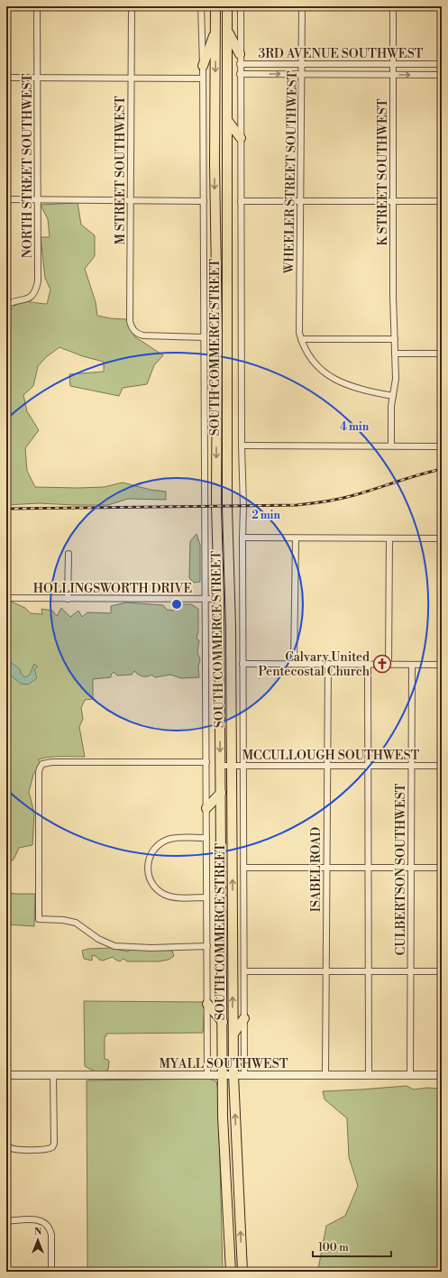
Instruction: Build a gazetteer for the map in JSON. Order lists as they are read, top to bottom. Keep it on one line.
{"streets":{"main road":["SOUTH COMMERCE STREET"],"street":["3RD AVENUE SOUTHWEST","NORTH STREET SOUTHWEST","M STREET SOUTHWEST","WHEELER STREET SOUTHWEST","K STREET SOUTHWEST","HOLLINGSWORTH DRIVE","MCCULLOUGH SOUTHWEST","ISABEL ROAD","CULBERTSON SOUTHWEST","MYALL SOUTHWEST"]},"crossings":[["3RD AVENUE SOUTHWEST","WHEELER STREET SOUTHWEST"],["3RD AVENUE SOUTHWEST","K STREET SOUTHWEST"],["SOUTH COMMERCE STREET","HOLLINGSWORTH DRIVE"],["SOUTH COMMERCE STREET","MCCULLOUGH SOUTHWEST"],["SOUTH COMMERCE STREET","MYALL SOUTHWEST"],["MCCULLOUGH SOUTHWEST","ISABEL ROAD"],["MCCULLOUGH SOUTHWEST","CULBERTSON SOUTHWEST"],["ISABEL ROAD","MYALL SOUTHWEST"],["CULBERTSON SOUTHWEST","MYALL SOUTHWEST"]],"places":{"church":["Calvary United Pentecostal Church"]},"scale_bar":"100 m","north":"top","rings":["4 min","2 min"]}
